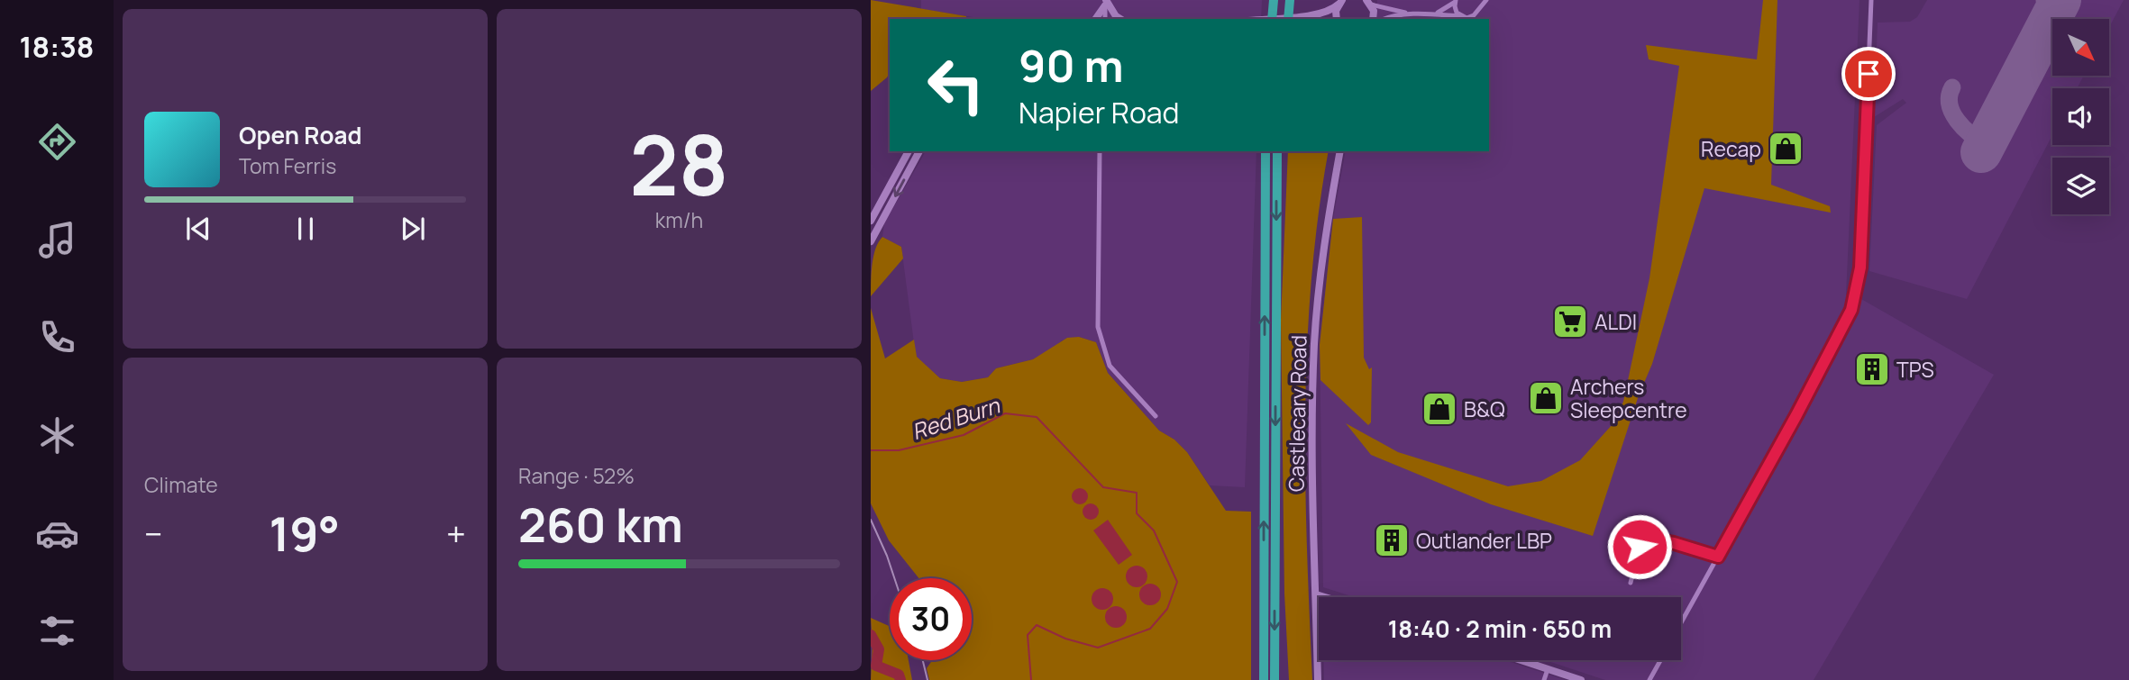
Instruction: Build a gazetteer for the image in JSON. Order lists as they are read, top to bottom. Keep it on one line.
{"streets":{"main road":["Castlecary Road"]},"water":["Red Burn"],"places":{"shop":["Recap","Archers Sleepcentre","B&Q"],"supermarket":["ALDI"],"building":["TPS","Outlander LBP"]},"north":"bottom right","page":{"tabs":"18:38","tile":[["28","km/h"],"Climate",["Range · 52%","260 km"]],"turn":["90 m","Napier Road"],"song":["Open Road","Tom Ferris"],"heat":["−","19°","+"],"limit":"30","trip":"18:40 · 2 min · 650 m"}}
